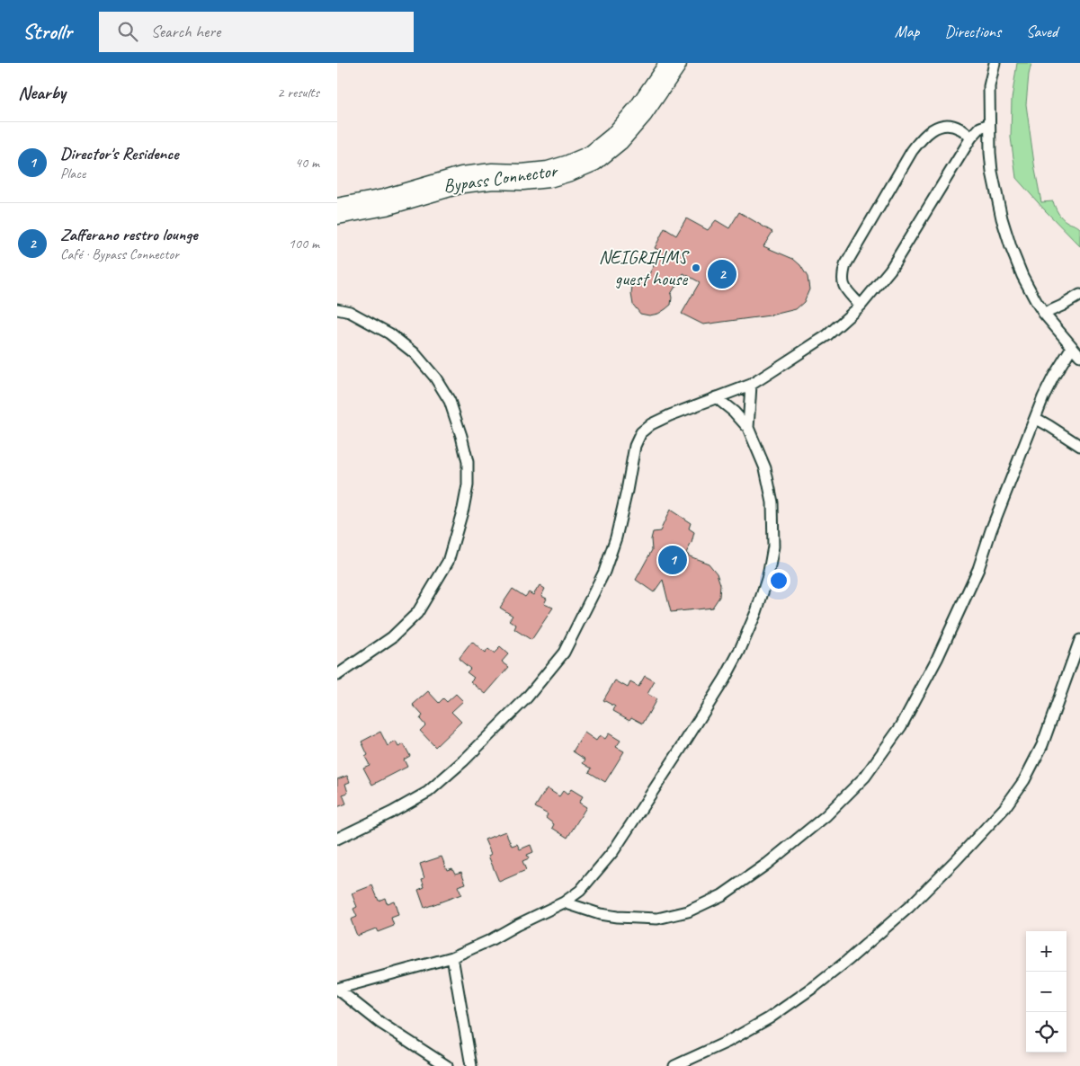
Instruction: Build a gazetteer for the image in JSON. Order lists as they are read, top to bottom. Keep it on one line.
{"streets":{"main road":["Bypass Connector"]},"places":["NEIGRIHMS guest house"],"page":{"header":"Strollr","search":"Search here","nav":["Map","Directions","Saved"],"heading":["Nearby","2 results"],"list":[{"mark":"1","name":"Director's Residence","note":"Place","value":"40 m"},{"mark":"2","name":"Zafferano restro lounge","note":"Café · Bypass Connector","value":"100 m"}],"pins":["2","1"],"map_buttons":["+","−"]}}
